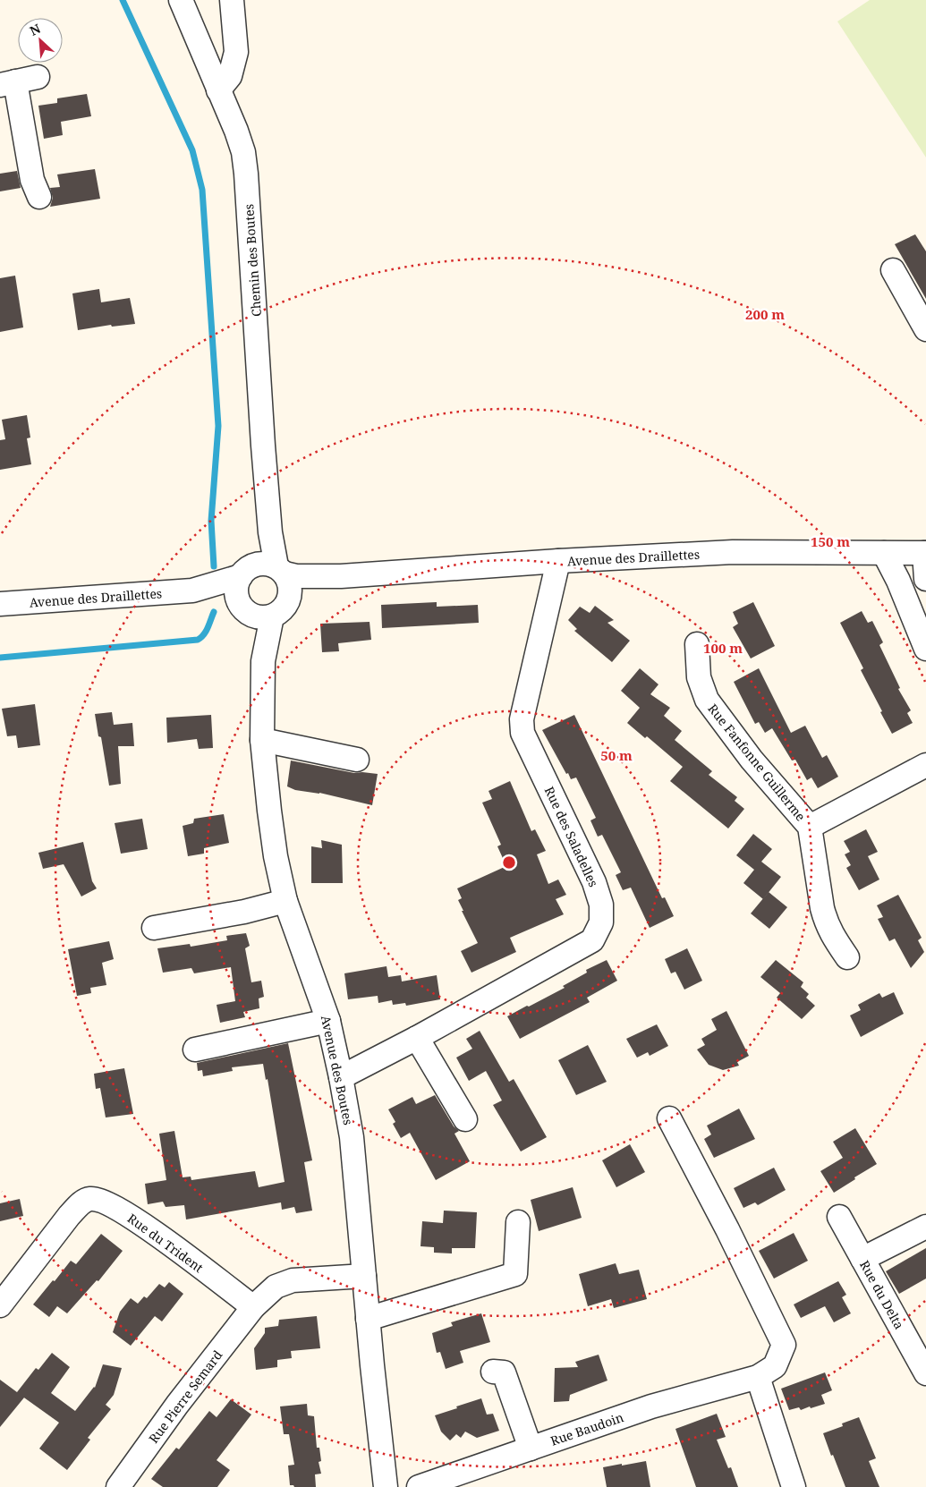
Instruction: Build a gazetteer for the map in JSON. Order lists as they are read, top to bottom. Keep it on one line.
{"streets":{"street":["Chemin des Boutes","Avenue des Draillettes","Rue Fanfonne Guillerme","Rue des Saladelles","Avenue des Boutes","Rue du Trident","Rue du Delta","Rue Pierre Semard","Rue Baudoin"]},"crossings":[["Chemin des Boutes","Avenue des Draillettes"],["Chemin des Boutes","Avenue des Boutes"],["Avenue des Draillettes","Rue des Saladelles"],["Avenue des Draillettes","Avenue des Boutes"],["Rue des Saladelles","Avenue des Boutes"],["Rue du Trident","Rue Pierre Semard"]],"north":"top left","rings":["200 m","150 m","100 m","50 m"]}
